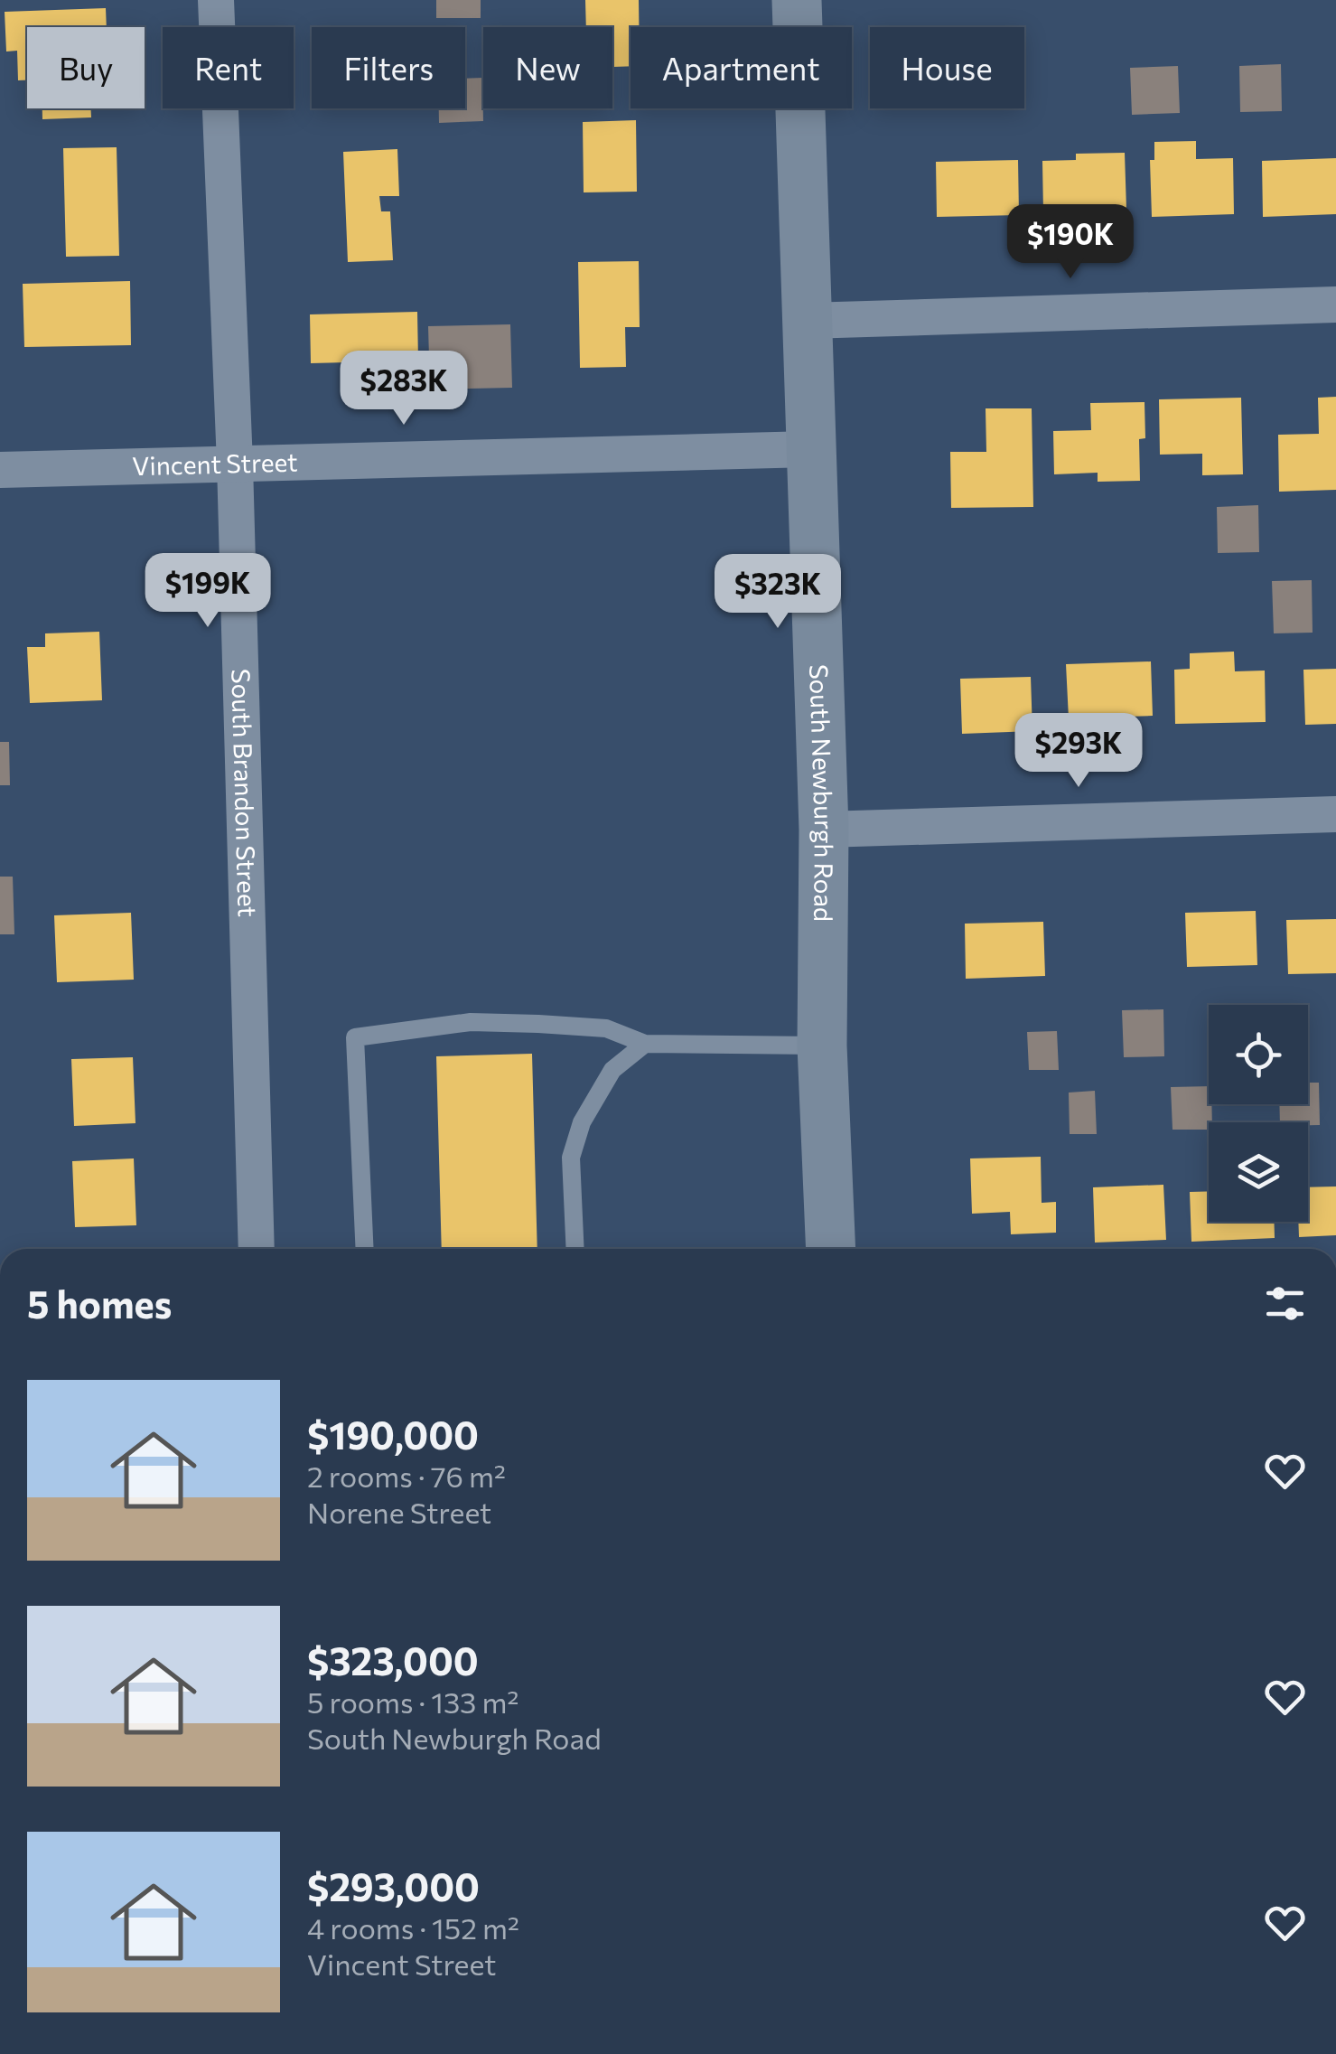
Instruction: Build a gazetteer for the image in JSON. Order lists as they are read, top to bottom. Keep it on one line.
{"streets":{"main road":["South Newburgh Road"],"street":["Vincent Street","South Brandon Street"]},"crossings":[["Vincent Street","South Brandon Street"],["Vincent Street","South Newburgh Road"]],"page":{"chip":["Buy","Rent","Filters","New","Apartment","House"],"price":["$190K","$283K","$199K","$323K","$293K"],"heading":"5 homes","list":[{"name":"$190,000","note":"2 rooms · 76 m² · Norene Street"},{"name":"$323,000","note":"5 rooms · 133 m² · South Newburgh Road"},{"name":"$293,000","note":"4 rooms · 152 m² · Vincent Street"}]}}
